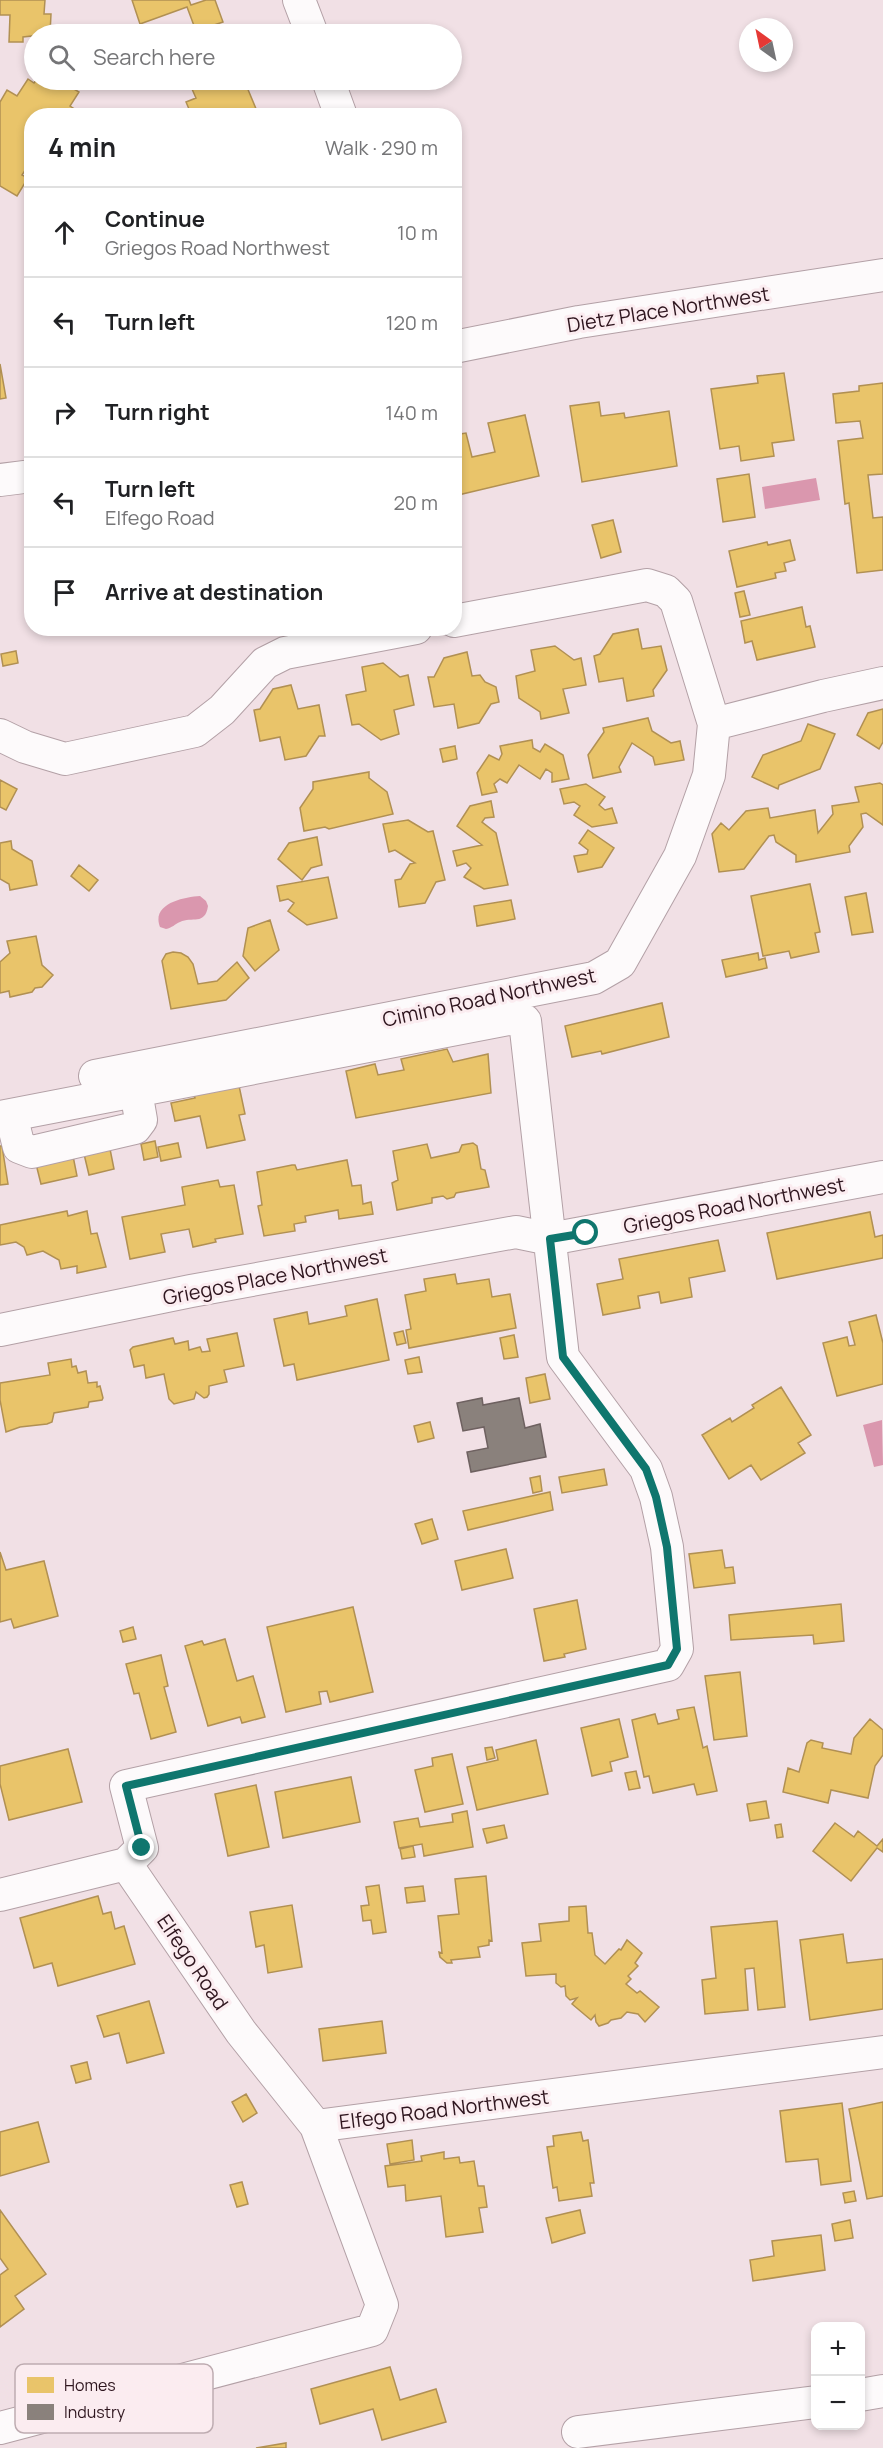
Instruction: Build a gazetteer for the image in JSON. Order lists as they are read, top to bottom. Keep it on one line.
{"streets":{"street":["Dietz Place Northwest","Cimino Road Northwest","Griegos Road Northwest","Griegos Place Northwest","Elfego Road","Elfego Road Northwest"]},"crossings":[["Griegos Road Northwest","Griegos Place Northwest"],["Elfego Road","Elfego Road Northwest"]],"legend":["Homes","Industry"],"north":"top left","page":{"search":"Search here","heading":["4 min","Walk · 290 m"],"list":[["Continue","Griegos Road Northwest","10 m"],["Turn left","120 m"],["Turn right","140 m"],["Turn left","Elfego Road","20 m"],"Arrive at destination"],"map_buttons":["+","−"]}}
